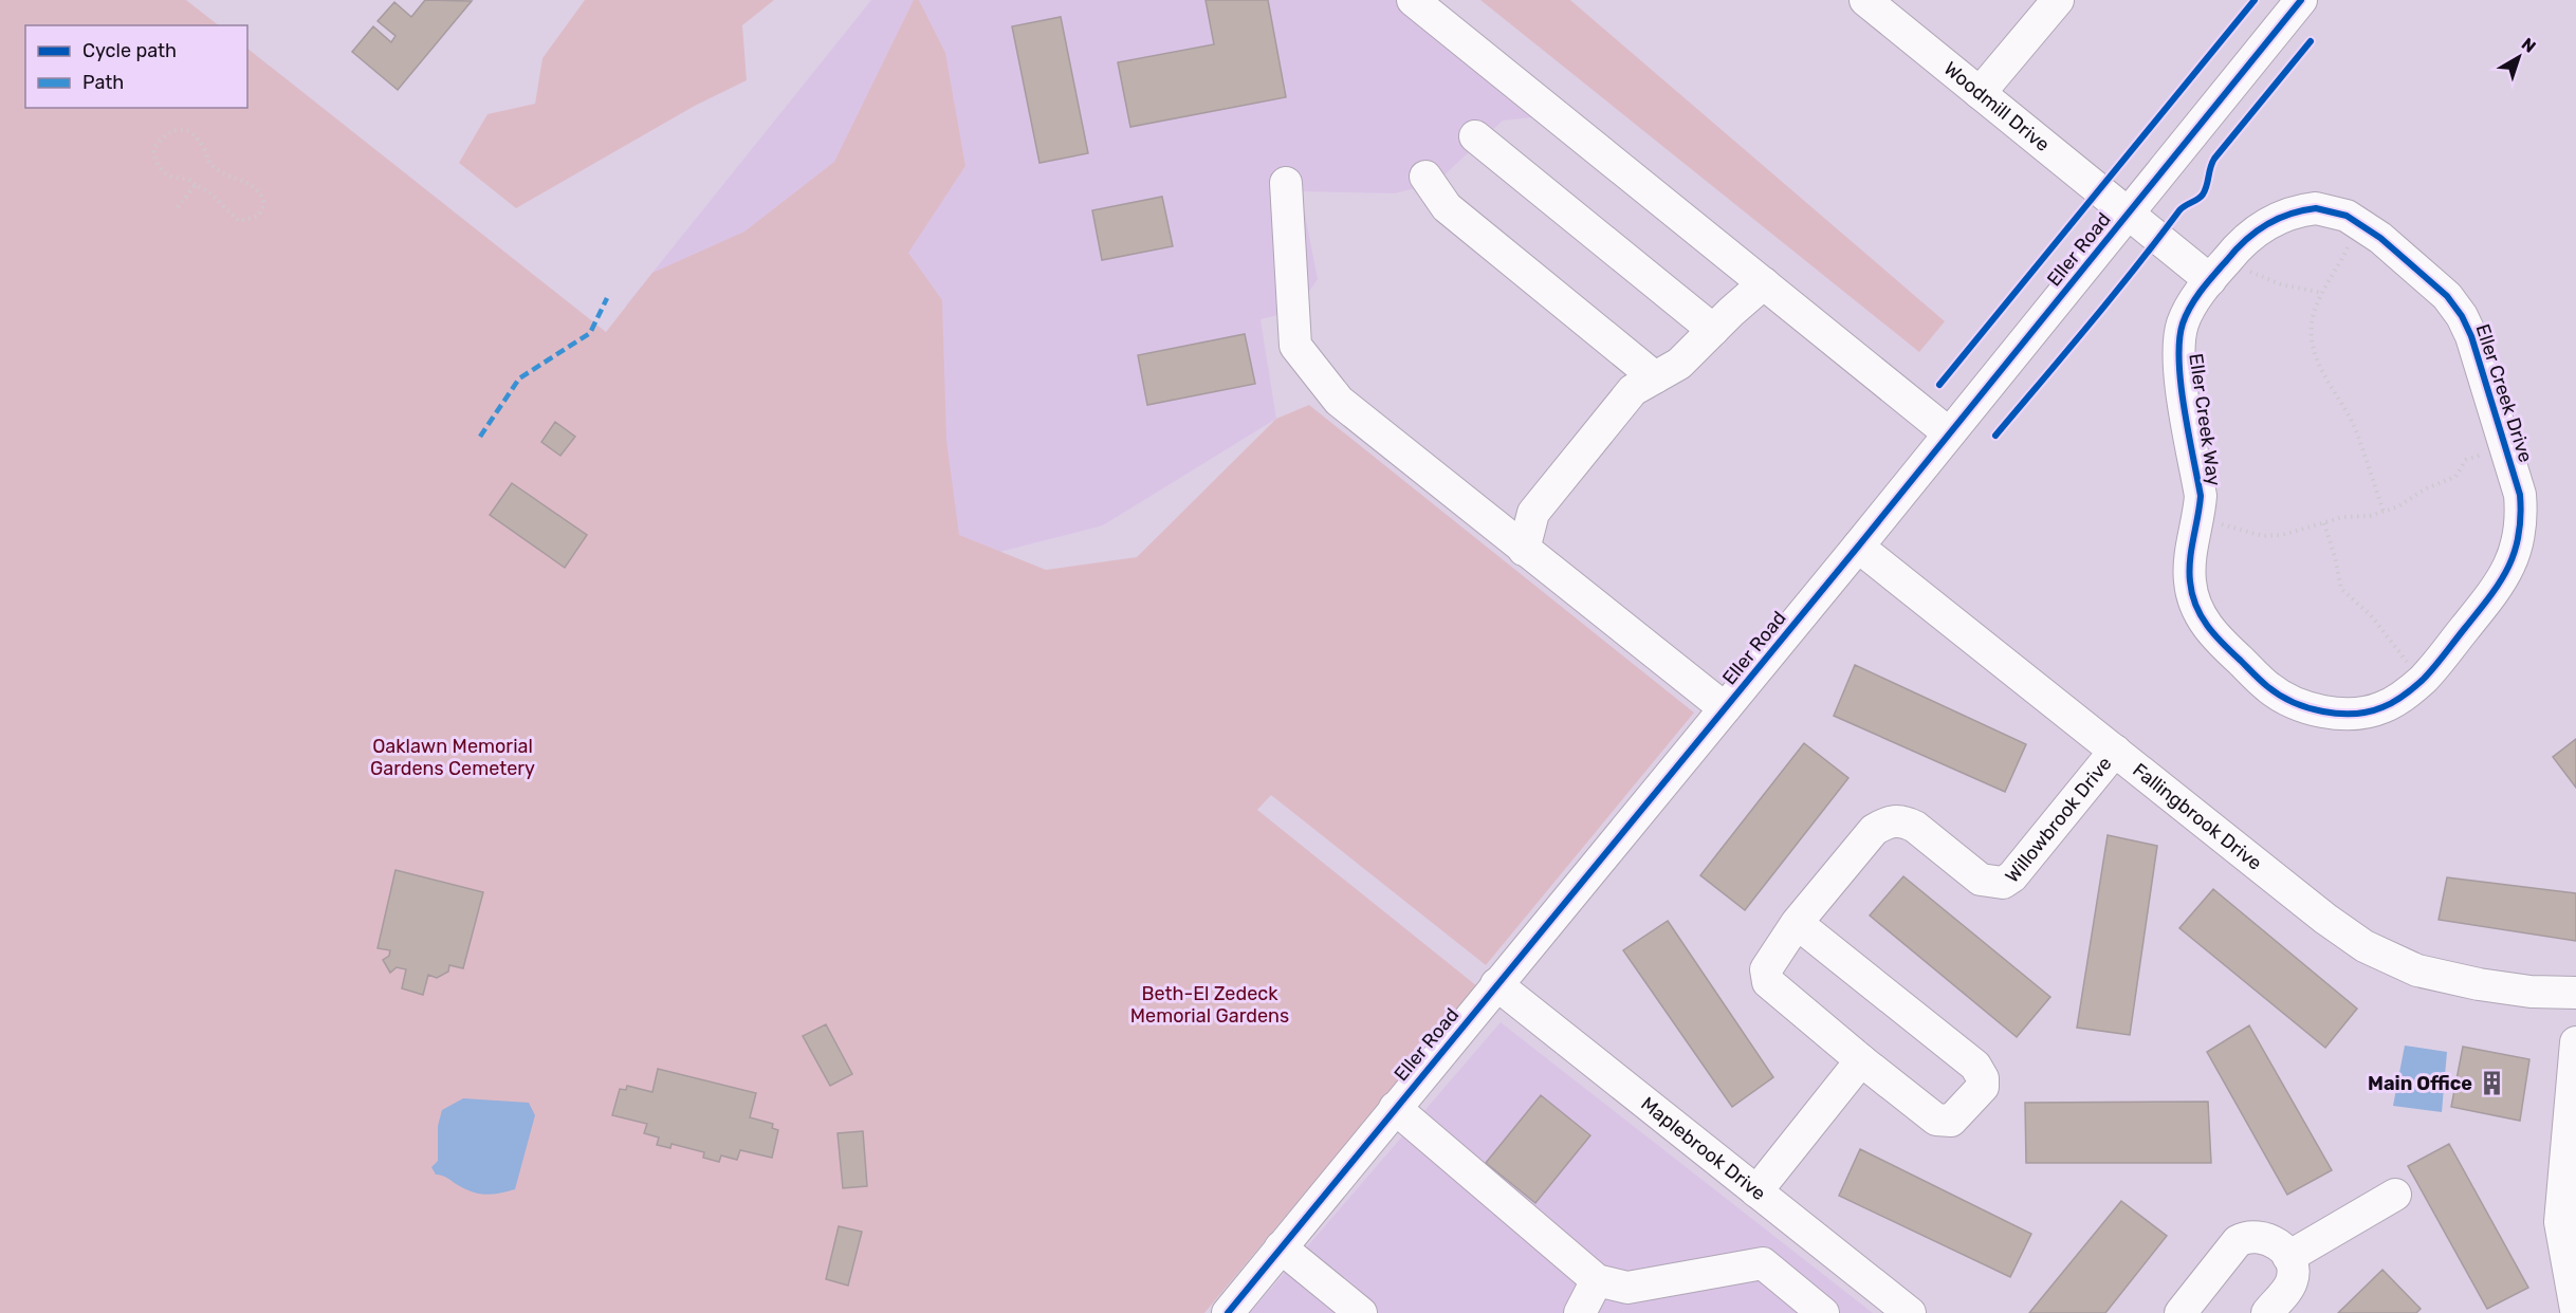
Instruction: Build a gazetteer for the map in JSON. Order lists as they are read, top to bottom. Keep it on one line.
{"streets":{"street":["Woodmill Drive","Eller Road","Eller Creek Drive","Eller Creek Way","Fallingbrook Drive","Willowbrook Drive","Maplebrook Drive"]},"crossings":[["Woodmill Drive","Eller Road"],["Eller Road","Fallingbrook Drive"],["Eller Road","Maplebrook Drive"],["Eller Creek Drive","Eller Creek Way"],["Fallingbrook Drive","Willowbrook Drive"]],"parks":["Oaklawn Memorial Gardens Cemetery","Beth-El Zedeck Memorial Gardens"],"places":{"building":["Main Office"]},"legend":["Cycle path","Path"],"north":"top right"}
